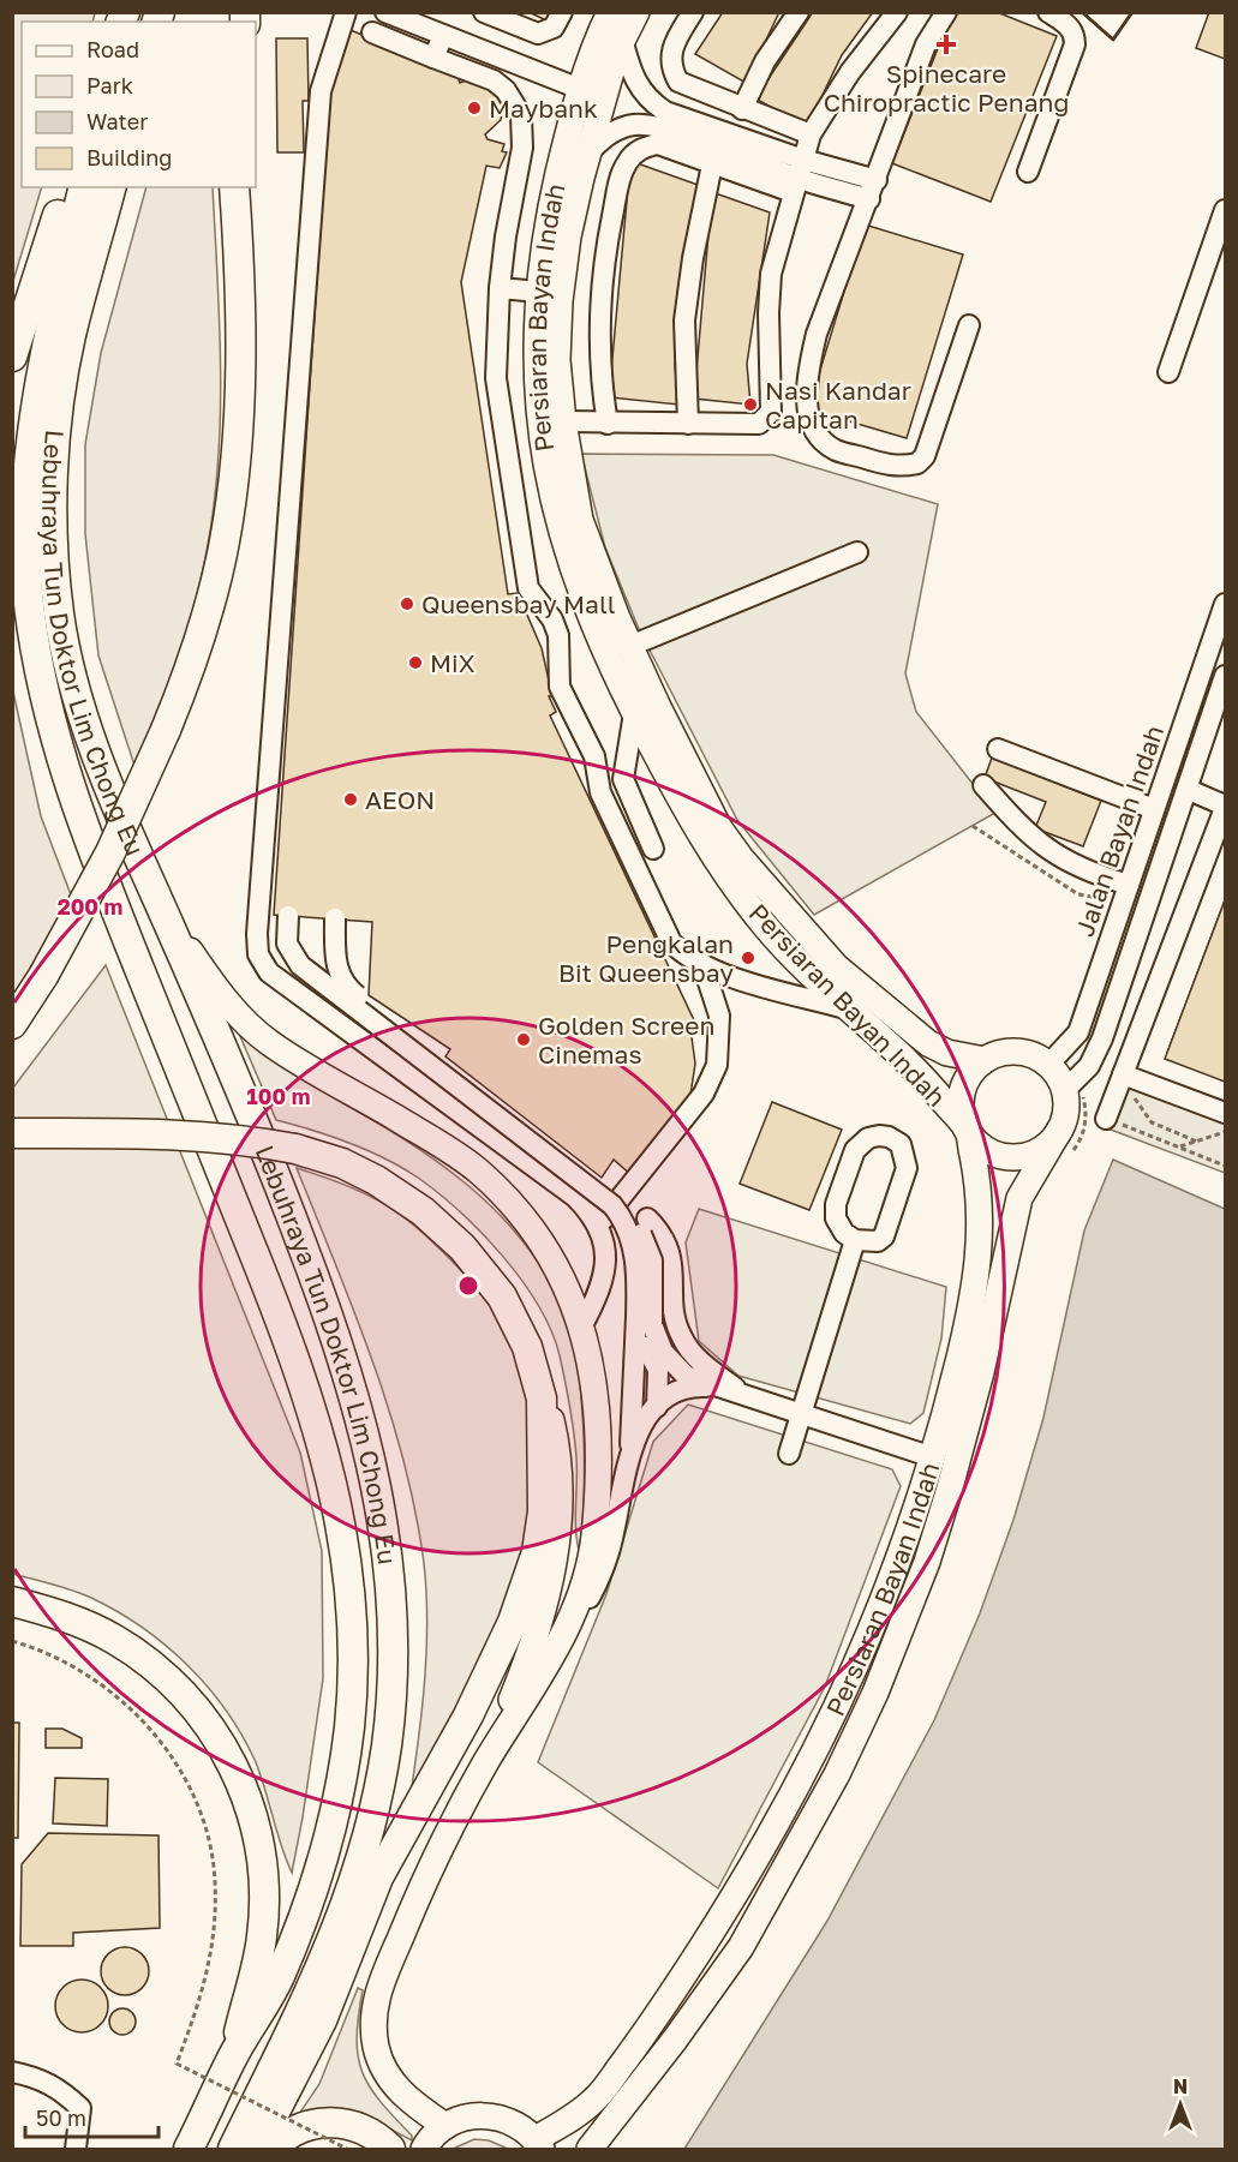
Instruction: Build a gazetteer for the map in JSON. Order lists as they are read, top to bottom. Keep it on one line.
{"streets":{"highway":["Lebuhraya Tun Doktor Lim Chong Eu"],"main road":["Persiaran Bayan Indah"],"street":["Jalan Bayan Indah"]},"crossings":[["Persiaran Bayan Indah","Jalan Bayan Indah"]],"places":{"health":["Spinecare Chiropractic Penang"],"other":["Maybank","Nasi Kandar Capitan","Queensbay Mall","MiX","AEON","Pengkalan Bit Queensbay","Golden Screen Cinemas"]},"legend":["Road","Park","Water","Building"],"scale_bar":"50 m","north":"top","rings":["200 m","100 m"]}
